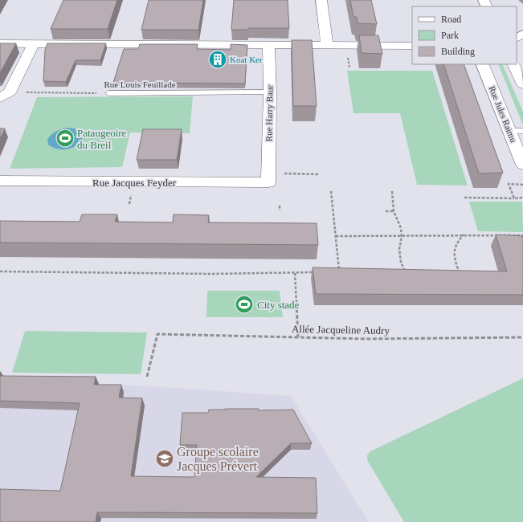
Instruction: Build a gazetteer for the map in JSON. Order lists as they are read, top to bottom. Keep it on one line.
{"streets":{"street":["Rue Harry Baur","Rue Jules Raimu","Rue Jacques Feyder"],"lane":["Rue Louis Feuillade"],"path":["Allée Jacqueline Audry"]},"crossings":[["Rue Louis Feuillade","Rue Harry Baur"],["Rue Harry Baur","Rue Jacques Feyder"]],"places":{"building":["Koat Ker"],"sports":["Pataugeoire du Breil","City stade"],"school or university":["Groupe scolaire Jacques Prévert"]},"legend":["Road","Park","Building"]}
